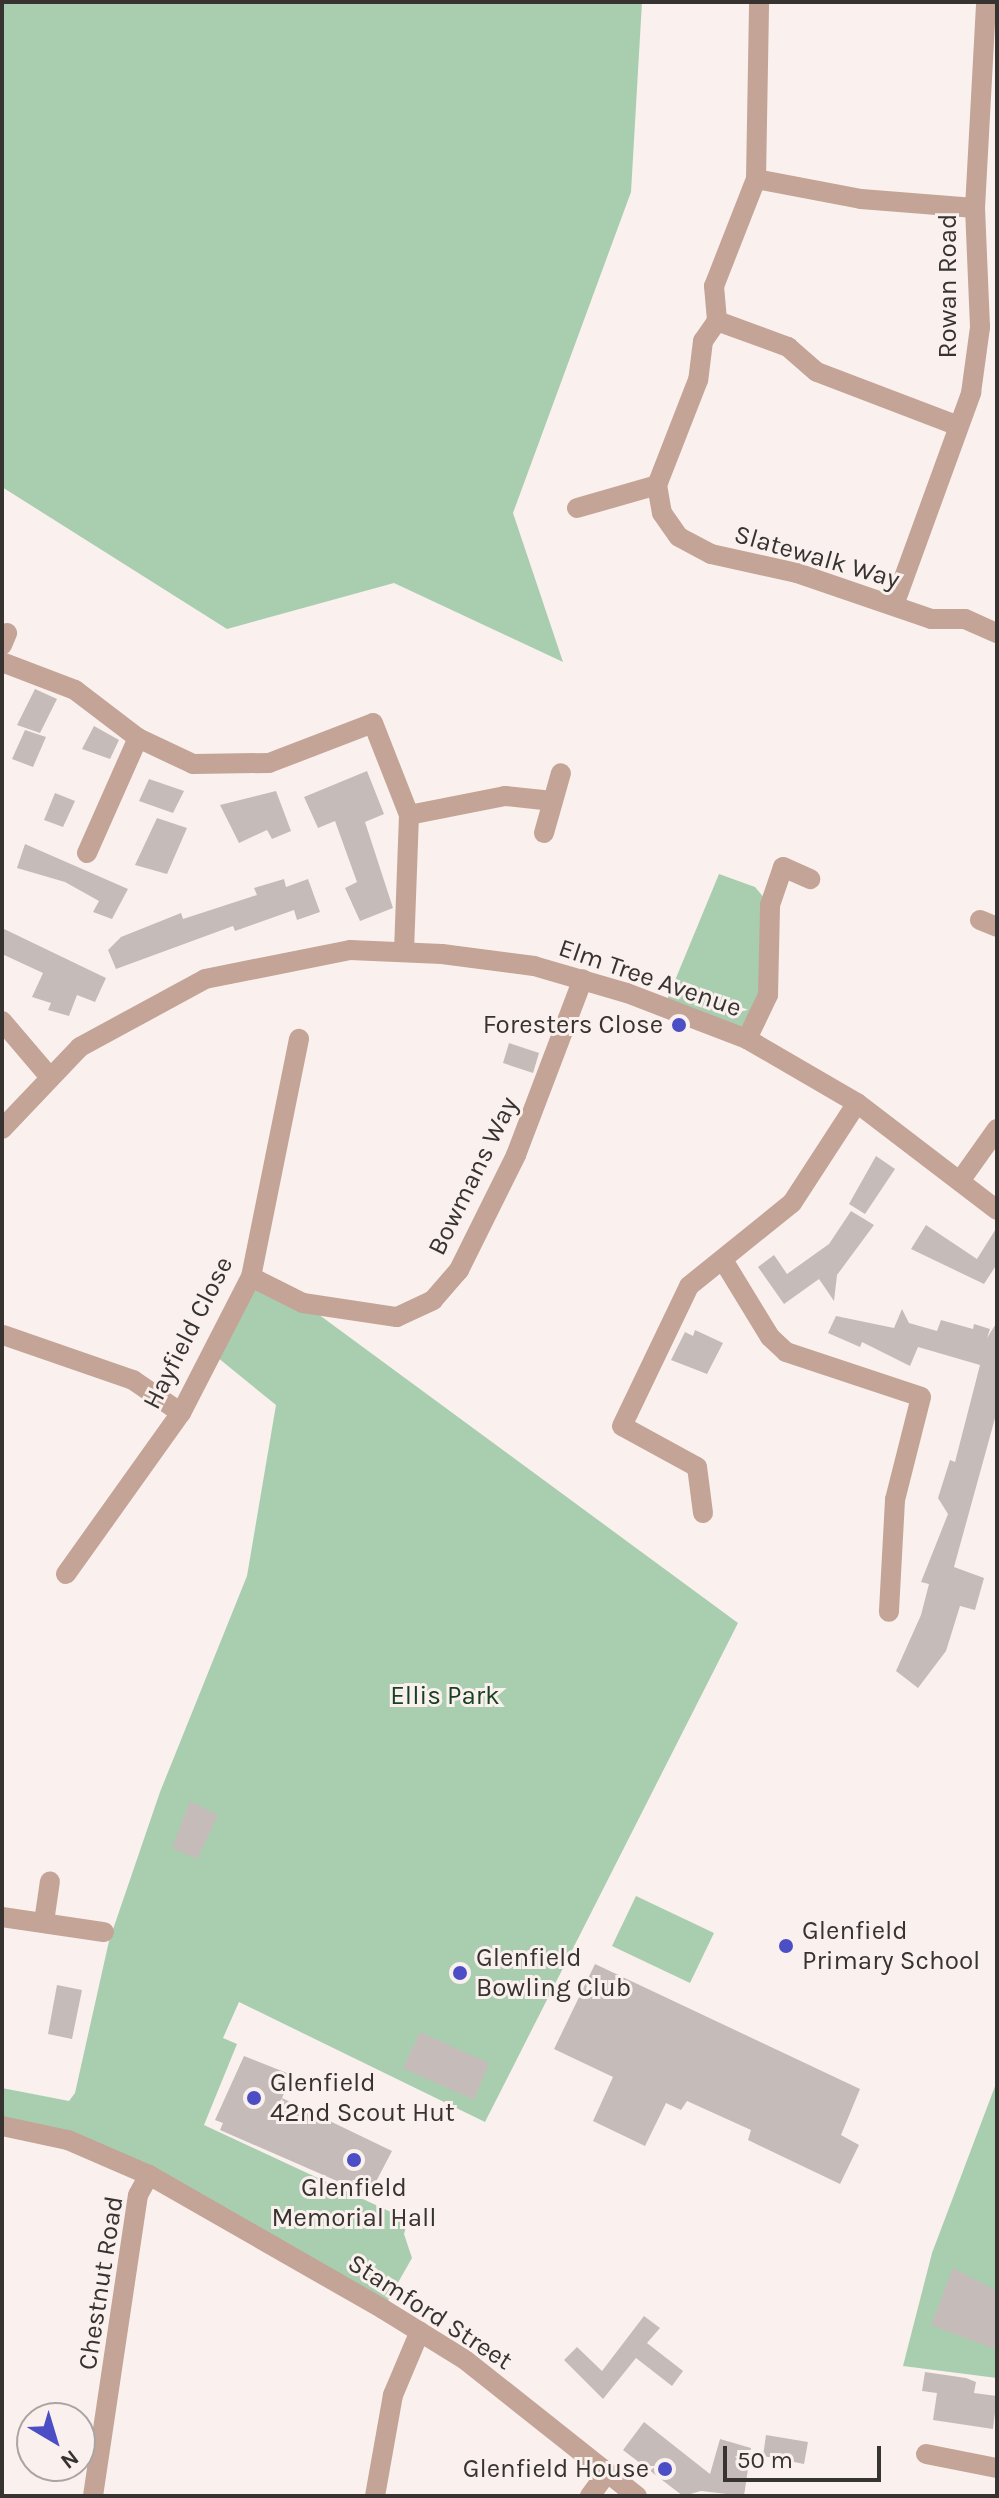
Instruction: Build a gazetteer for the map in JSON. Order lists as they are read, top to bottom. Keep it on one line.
{"streets":{"street":["Rowan Road","Slatewalk Way","Elm Tree Avenue","Bowmans Way","Hayfield Close","Chestnut Road","Stamford Street"]},"crossings":[["Rowan Road","Slatewalk Way"],["Elm Tree Avenue","Bowmans Way"],["Bowmans Way","Hayfield Close"],["Chestnut Road","Stamford Street"]],"parks":["Ellis Park"],"places":["Foresters Close","Glenfield Primary School","Glenfield Bowling Club","Glenfield 42nd Scout Hut","Glenfield Memorial Hall","Glenfield House"],"scale_bar":"50 m","north":"bottom right"}
